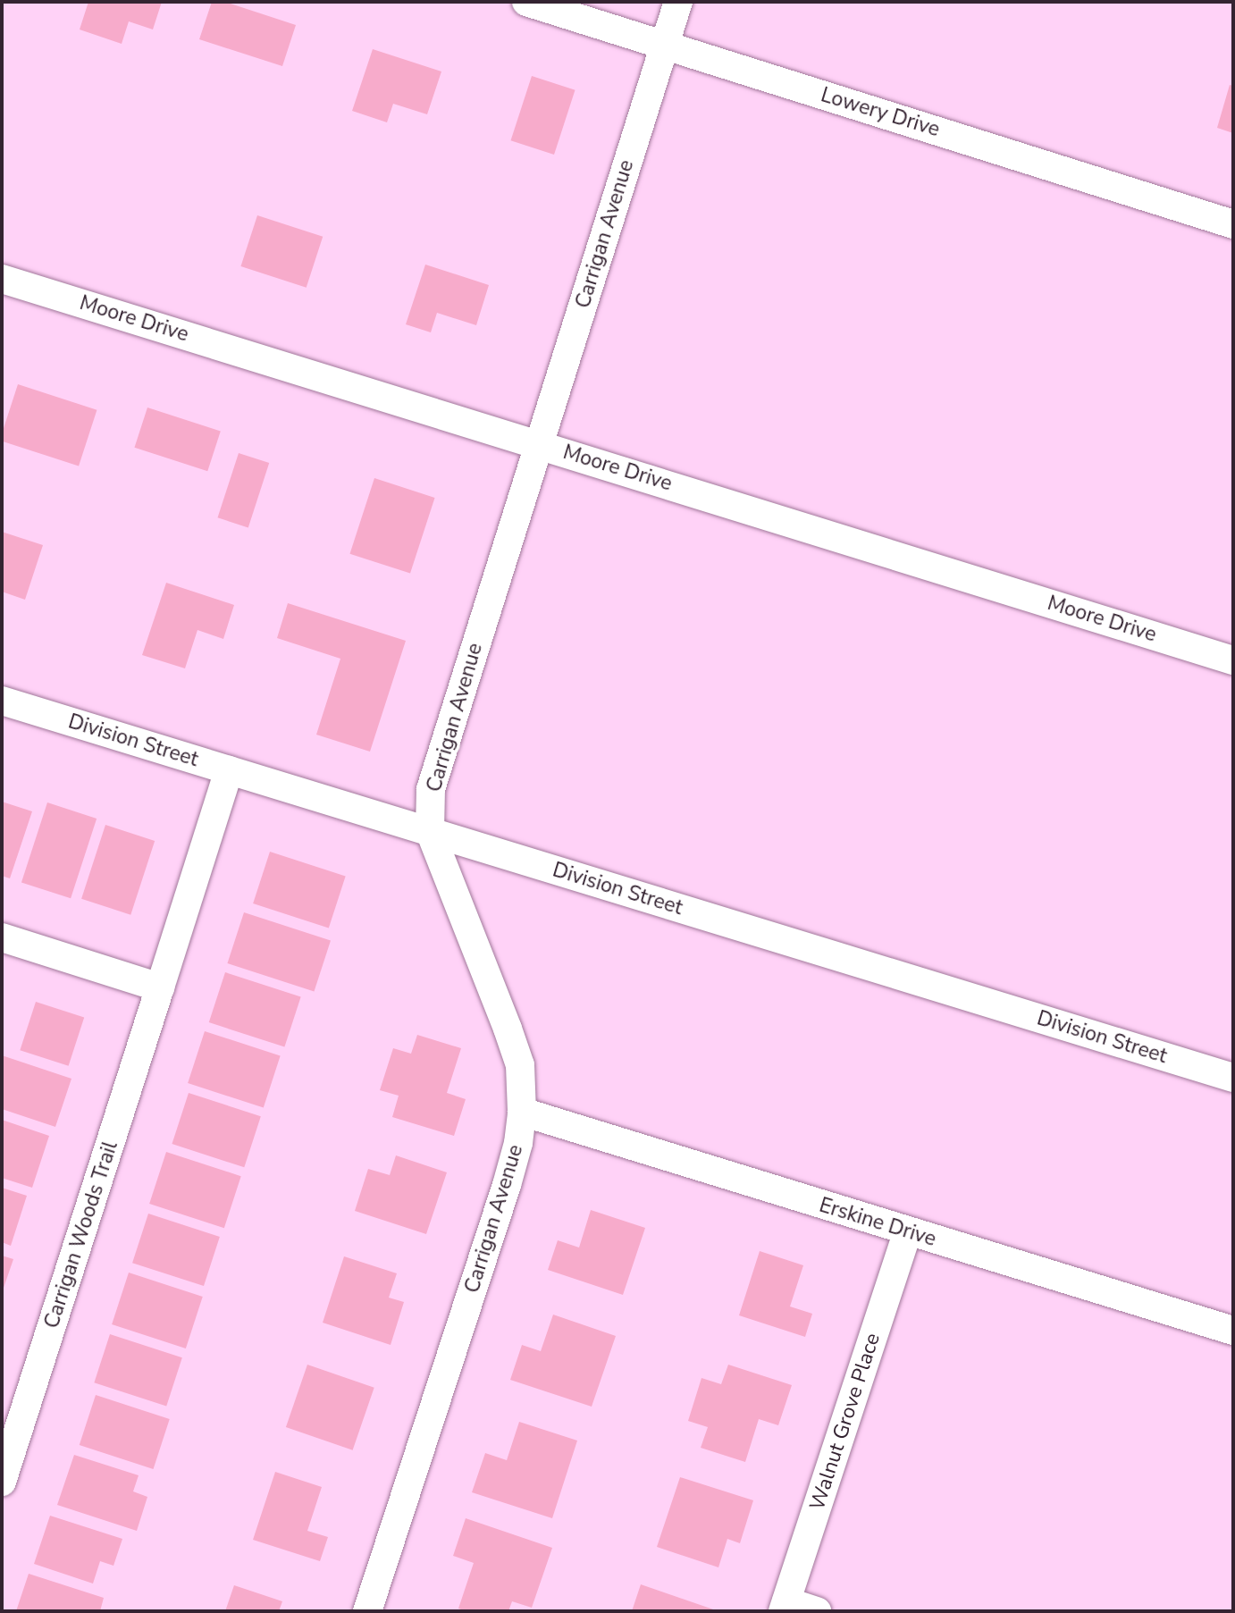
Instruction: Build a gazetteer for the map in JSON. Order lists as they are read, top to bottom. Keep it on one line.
{"streets":{"street":["Lowery Drive","Carrigan Avenue","Moore Drive","Division Street","Erskine Drive","Carrigan Woods Trail","Walnut Grove Place"]},"crossings":[["Lowery Drive","Carrigan Avenue"],["Carrigan Avenue","Moore Drive"],["Carrigan Avenue","Division Street"],["Carrigan Avenue","Erskine Drive"],["Division Street","Carrigan Woods Trail"],["Erskine Drive","Walnut Grove Place"]]}
